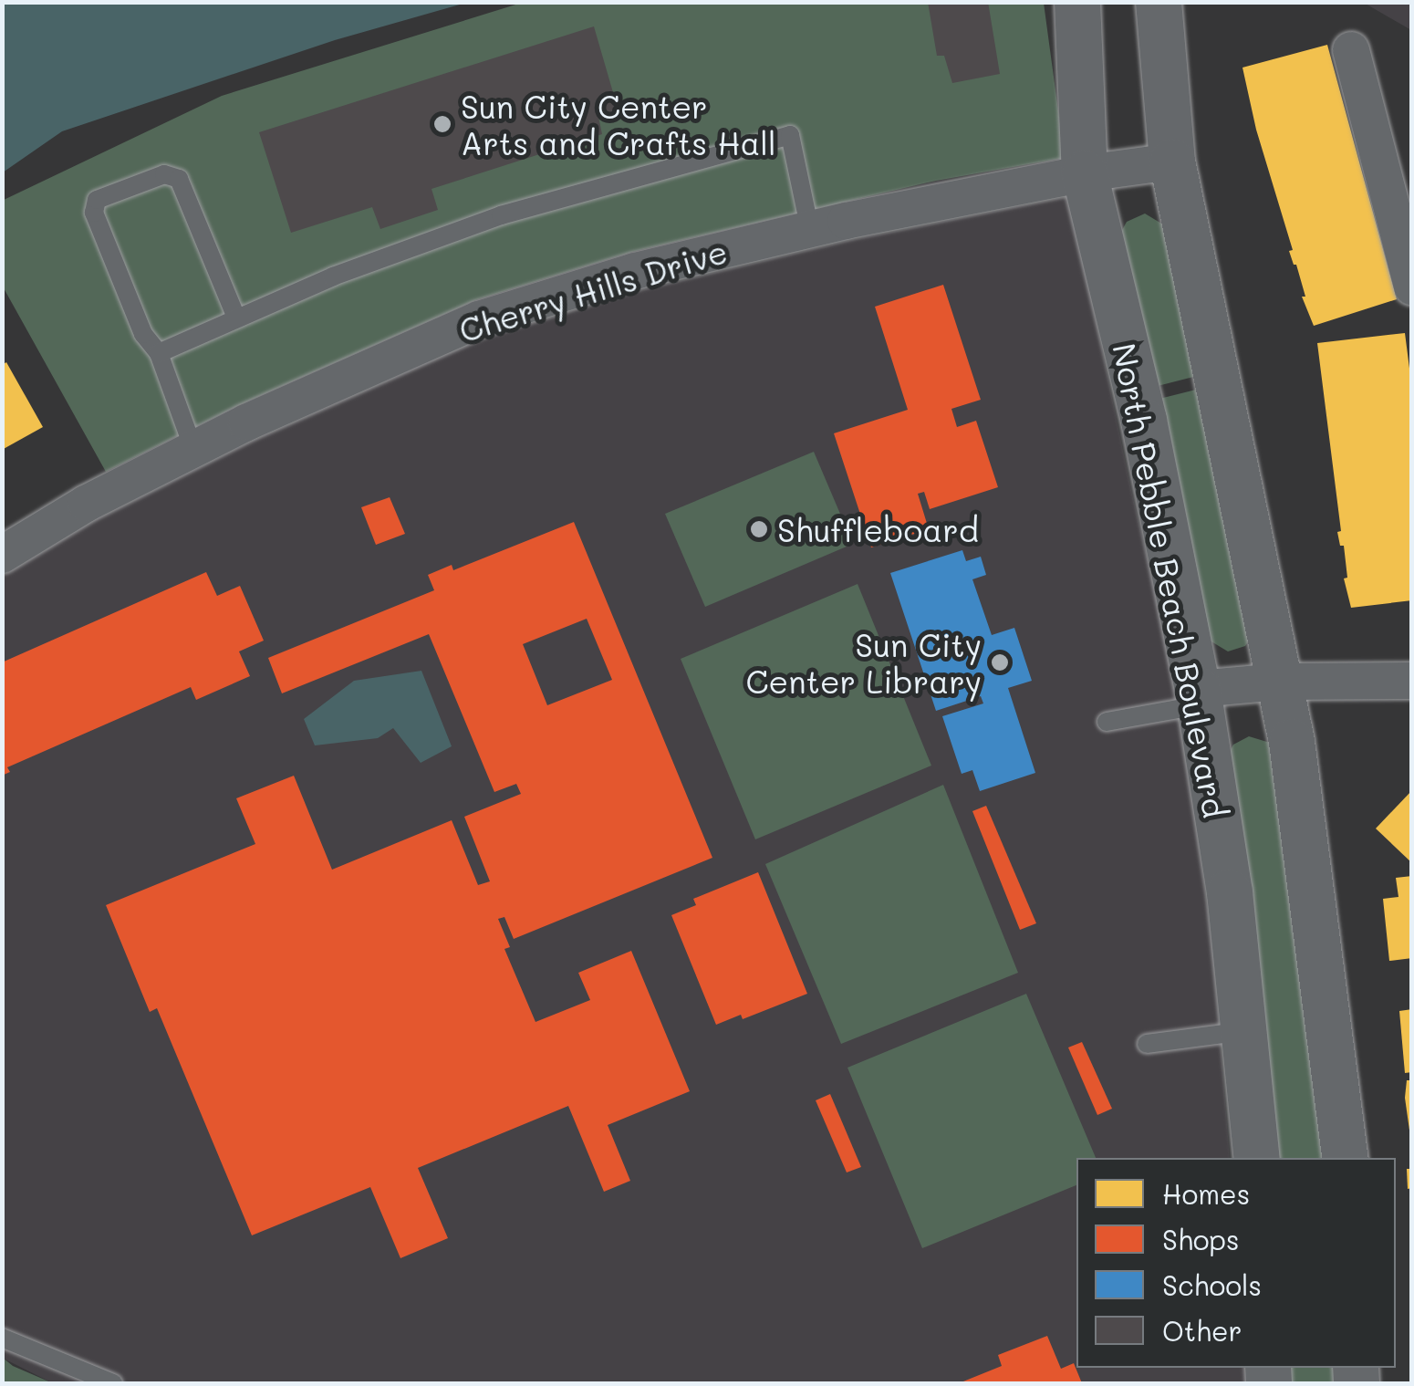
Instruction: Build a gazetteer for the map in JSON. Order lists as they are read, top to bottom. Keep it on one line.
{"streets":{"street":["Cherry Hills Drive","North Pebble Beach Boulevard"]},"crossings":[["Cherry Hills Drive","North Pebble Beach Boulevard"]],"places":["Sun City Center Arts and Crafts Hall","Shuffleboard","Sun City Center Library"],"legend":["Homes","Shops","Schools","Other"]}
